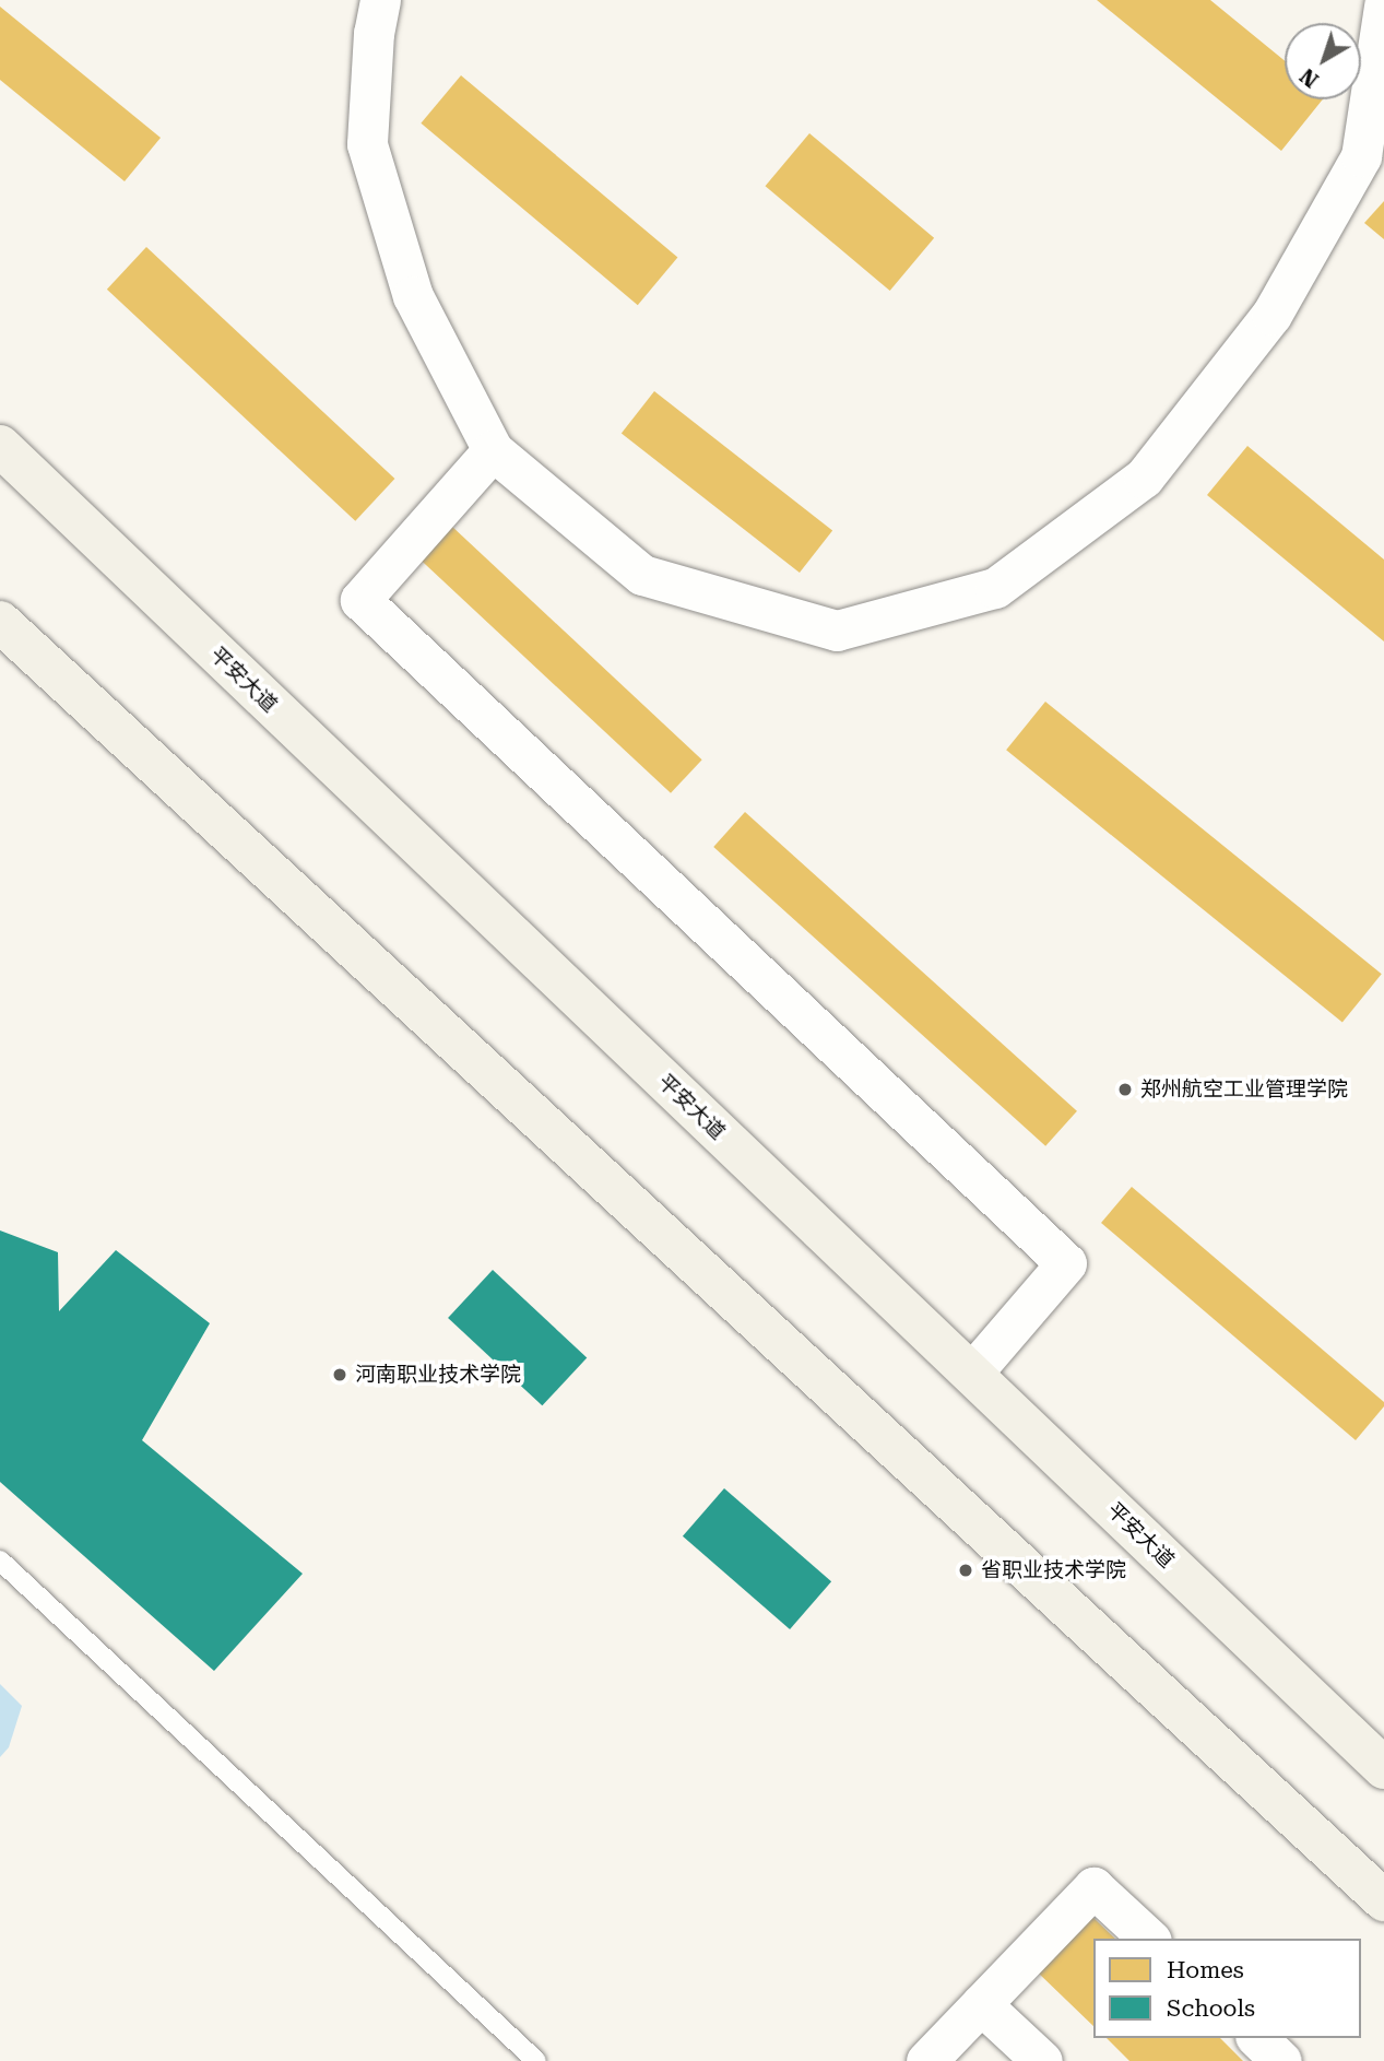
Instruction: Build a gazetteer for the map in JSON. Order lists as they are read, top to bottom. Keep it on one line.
{"streets":{"main road":["平安大道"]},"places":["郑州航空工业管理学院","河南职业技术学院","省职业技术学院"],"legend":["Homes","Schools"],"north":"bottom left"}
